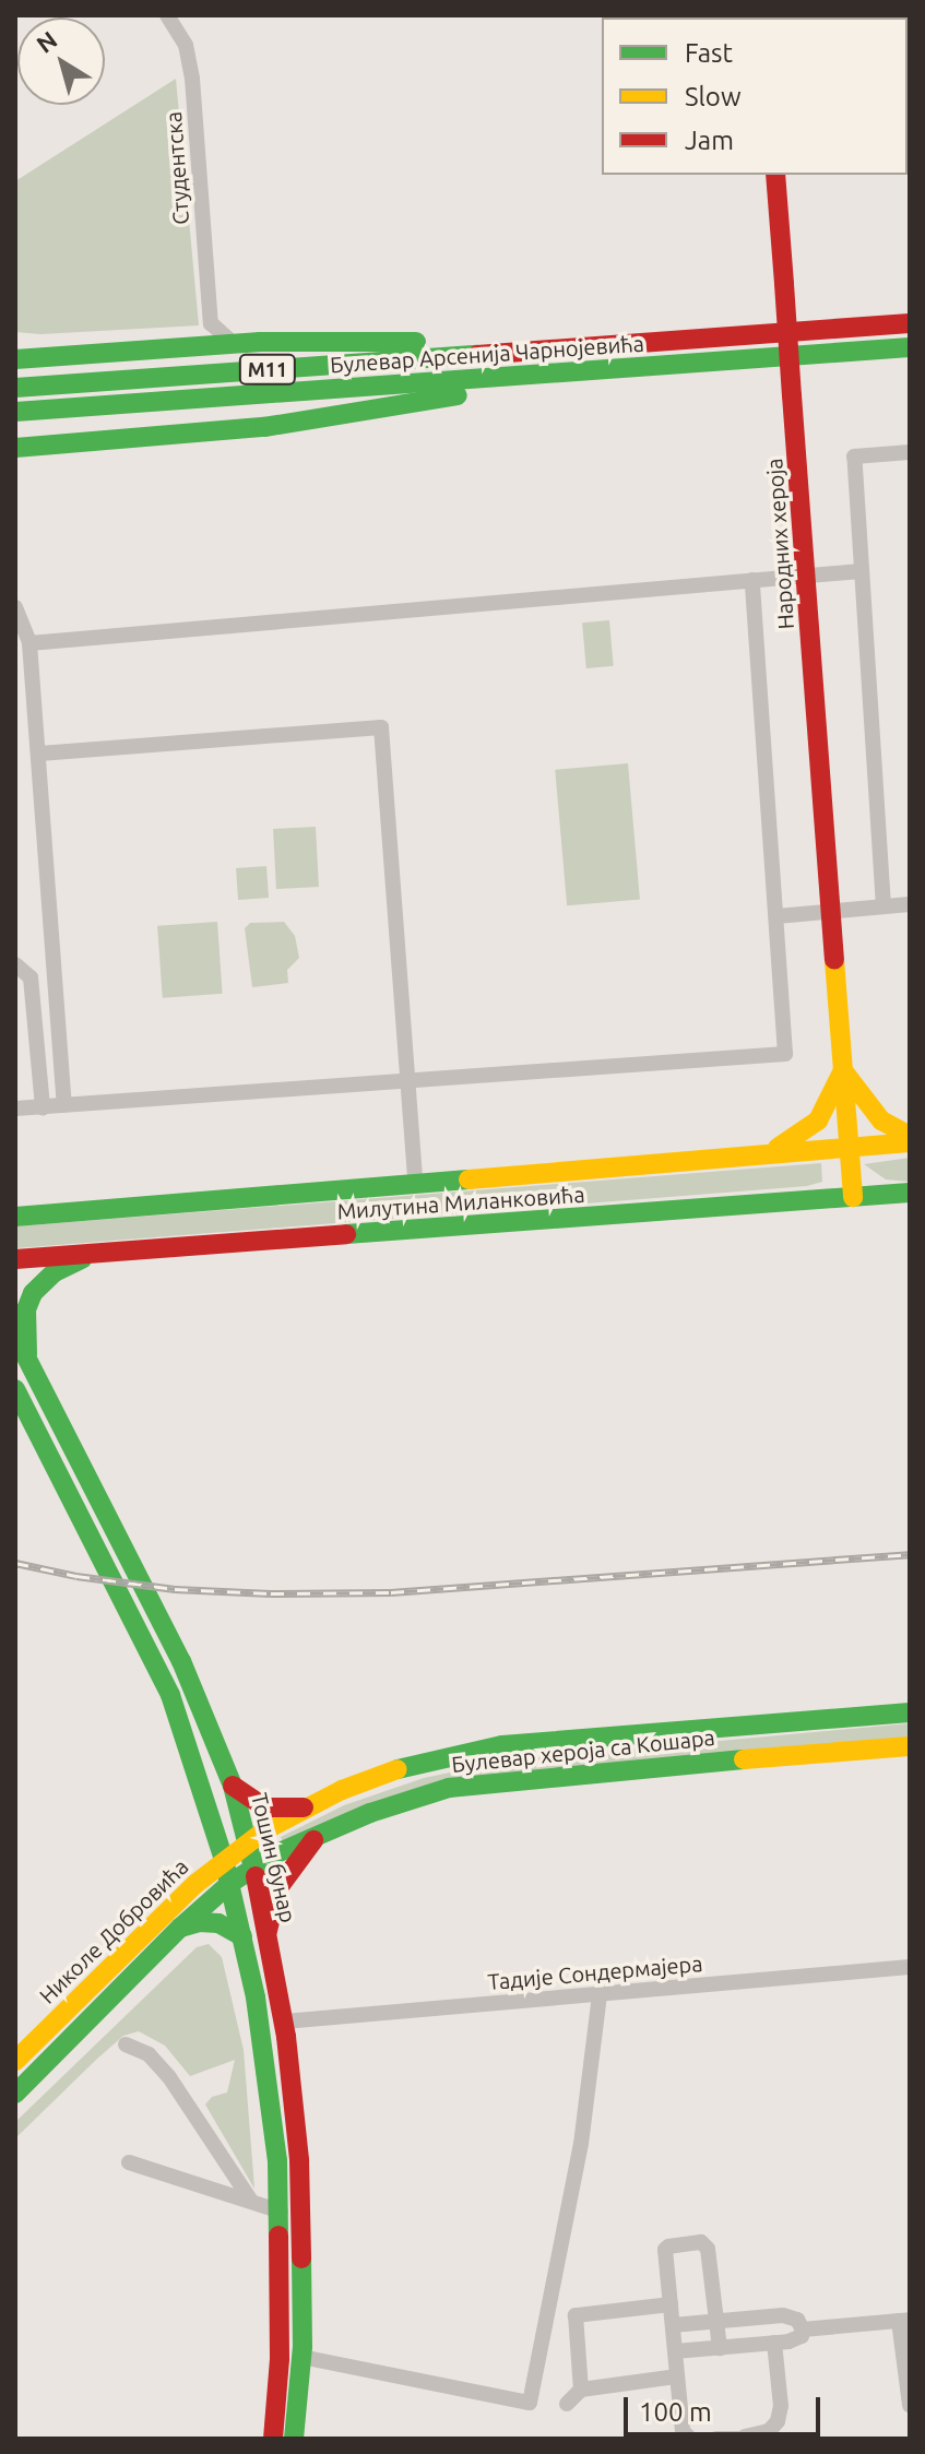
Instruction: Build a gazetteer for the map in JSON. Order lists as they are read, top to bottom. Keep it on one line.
{"streets":{"main road":["Булевар Арсенија Чарнојевића","M11","Народних хероја","Милутина Миланковића","Булевар хероја са Кошара","Тошин бунар","Николе Добровића"],"street":["Студентска","Тадије Сондермајера"]},"crossings":[["Народних хероја","Милутина Миланковића"],["Булевар хероја са Кошара","Тошин бунар"],["Булевар хероја са Кошара","Николе Добровића"],["Тошин бунар","Николе Добровића"],["Тошин бунар","Тадије Сондермајера"]],"legend":["Fast","Slow","Jam"],"scale_bar":"100 m","north":"top left"}
